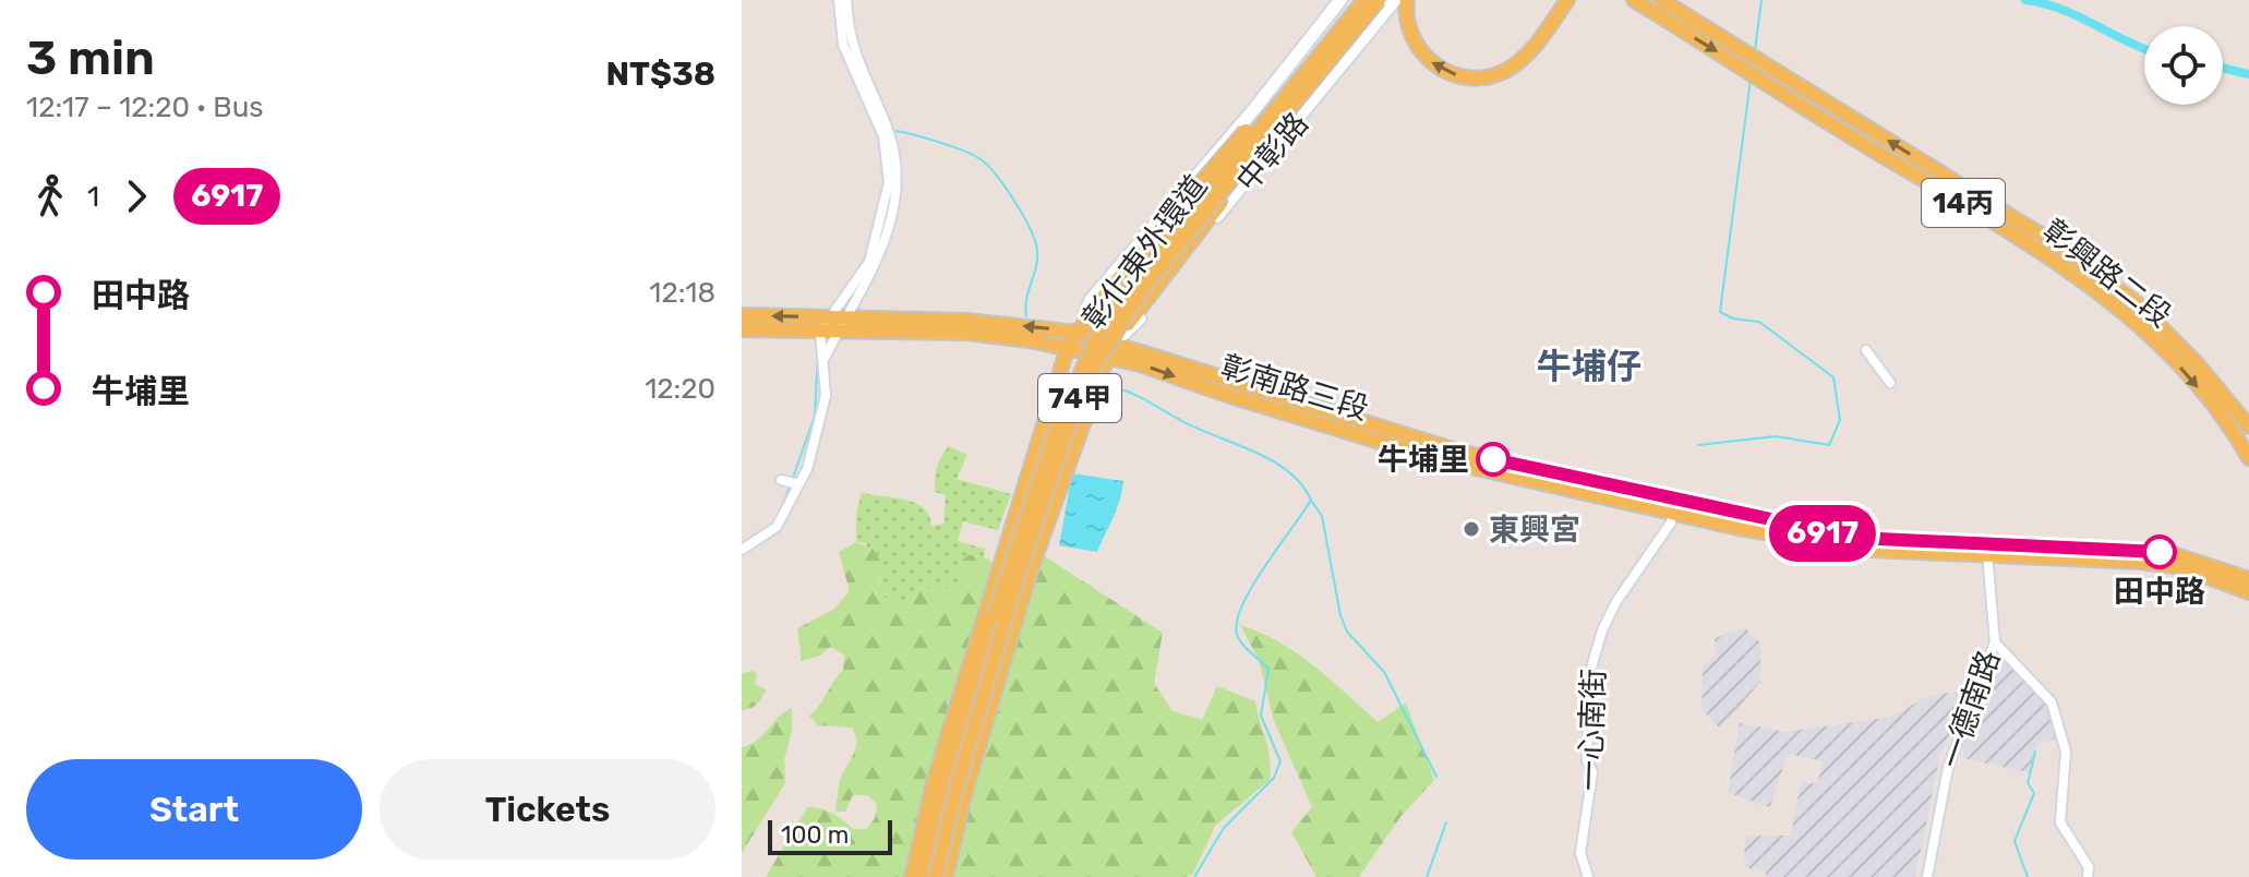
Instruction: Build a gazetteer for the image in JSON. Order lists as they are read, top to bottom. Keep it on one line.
{"streets":{"main road":["14丙","彰化東外環道","彰興路二段","彰南路三段","74甲"],"street":["中彰路","一德南路","一心南街"]},"crossings":[["中彰路","彰化東外環道"],["中彰路","彰南路三段"],["彰化東外環道","彰南路三段"],["彰化東外環道","74甲"],["彰南路三段","74甲"],["彰南路三段","一德南路"],["彰南路三段","一心南街"]],"districts":["牛埔仔"],"places":["牛埔里","東興宮","田中路"],"lines":["bus line 6917"],"scale_bar":"100 m","page":{"heading":["3 min","12:17 – 12:20 · Bus","NT$38"],"on_map":"6917","legs":["1","6917"],"list":[{"name":"田中路","value":"12:18"},{"name":"牛埔里","value":"12:20"}],"buttons":["Start","Tickets"],"scale":"100 m"}}
